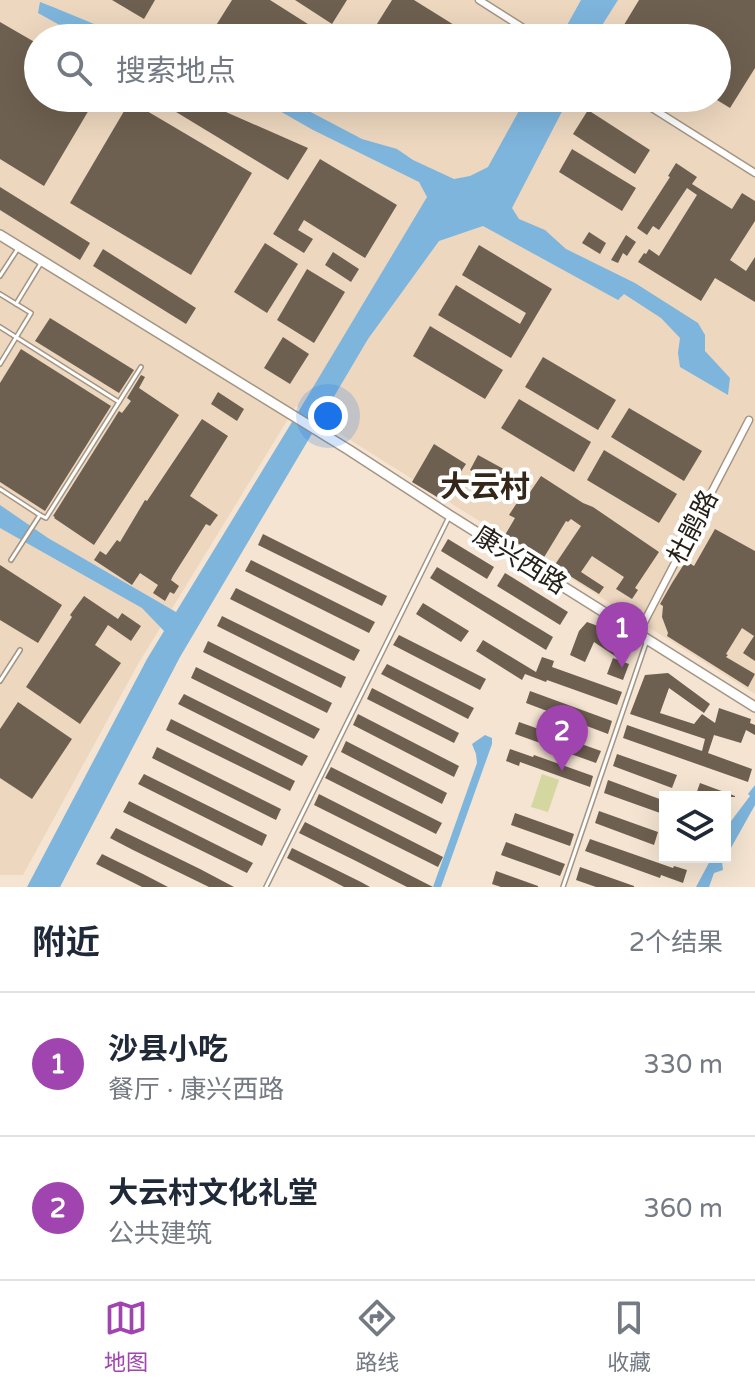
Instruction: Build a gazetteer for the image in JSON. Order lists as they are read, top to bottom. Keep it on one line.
{"streets":{"street":["杜鹃路","康兴西路"]},"crossings":[["杜鹃路","康兴西路"]],"districts":["大云村"],"page":{"search":"搜索地点","pins":["1","2"],"heading":["附近","2个结果"],"list":[{"mark":"1","name":"沙县小吃","note":"餐厅 · 康兴西路","value":"330 m"},{"mark":"2","name":"大云村文化礼堂","note":"公共建筑","value":"360 m"}],"nav":["地图","路线","收藏"]}}
